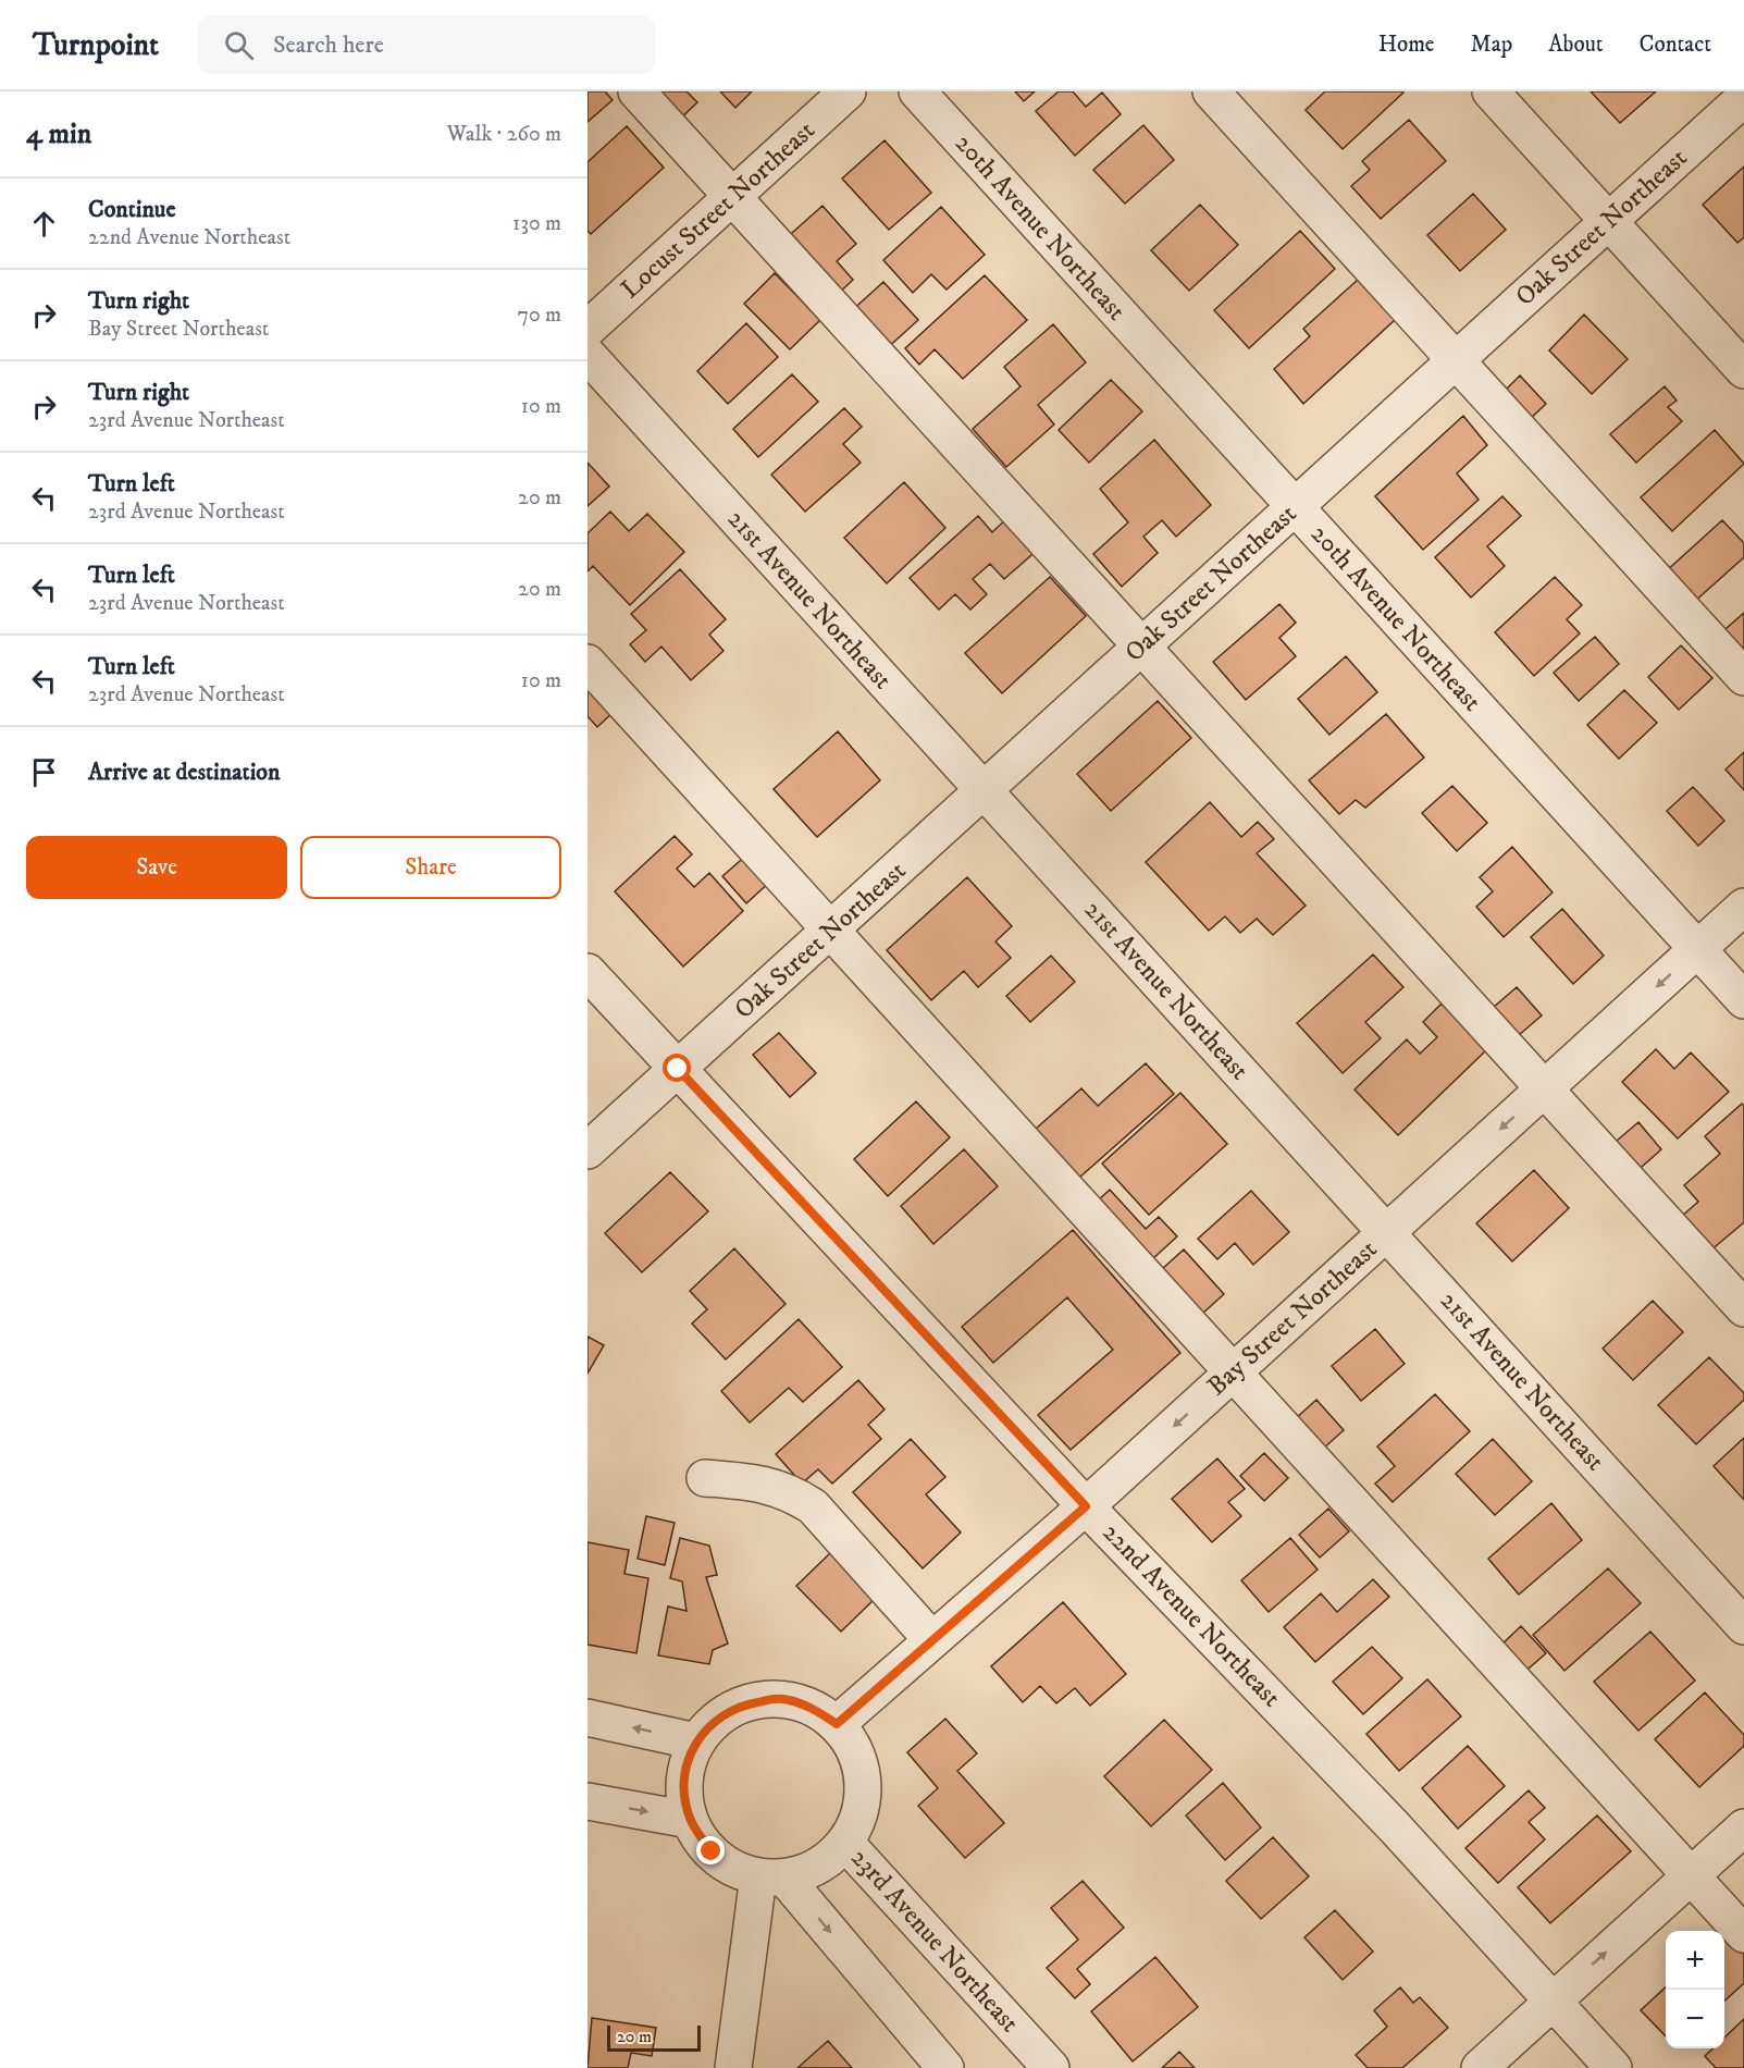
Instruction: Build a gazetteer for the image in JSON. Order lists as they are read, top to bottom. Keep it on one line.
{"streets":{"street":["Locust Street Northeast","20th Avenue Northeast","Oak Street Northeast","21st Avenue Northeast","Bay Street Northeast","22nd Avenue Northeast","23rd Avenue Northeast"]},"crossings":[["20th Avenue Northeast","Oak Street Northeast"],["20th Avenue Northeast","Bay Street Northeast"],["Oak Street Northeast","21st Avenue Northeast"],["Oak Street Northeast","22nd Avenue Northeast"],["21st Avenue Northeast","Bay Street Northeast"],["Bay Street Northeast","22nd Avenue Northeast"],["Bay Street Northeast","23rd Avenue Northeast"]],"one_way":["Bay Street Northeast"],"scale_bar":"20 m","page":{"header":"Turnpoint","search":"Search here","nav":["Home","Map","About","Contact"],"heading":["4 min","Walk · 260 m"],"list":[["Continue","22nd Avenue Northeast","130 m"],["Turn right","Bay Street Northeast","70 m"],["Turn right","23rd Avenue Northeast","10 m"],["Turn left","23rd Avenue Northeast","20 m"],["Turn left","23rd Avenue Northeast","20 m"],["Turn left","23rd Avenue Northeast","10 m"],"Arrive at destination"],"buttons":["Save","Share"],"map_buttons":["+","−"],"scale":"20 m"}}
